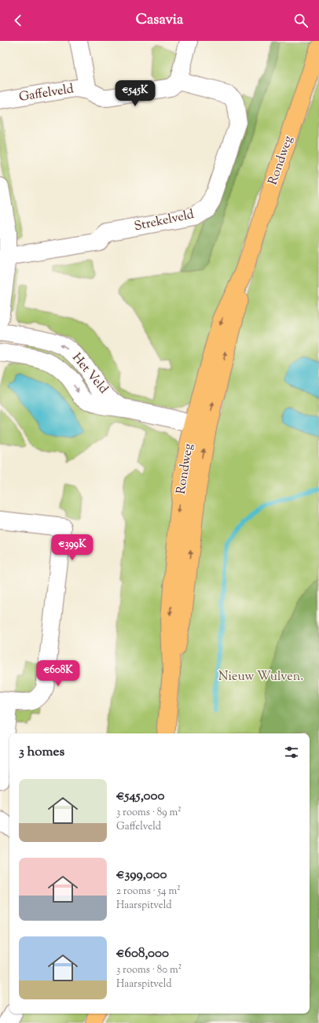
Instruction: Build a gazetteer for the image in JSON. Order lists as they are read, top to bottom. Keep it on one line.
{"streets":{"main road":["Rondweg"],"street":["Gaffelveld","Strekelveld","Het Veld"]},"crossings":[["Gaffelveld","Strekelveld"],["Rondweg","Het Veld"]],"parks":["Nieuw Wulven."],"page":{"header":"Casavia","price":["€545K","€399K","€608K"],"heading":"3 homes","list":[{"name":"€545,000","note":"3 rooms · 89 m² · Gaffelveld"},{"name":"€399,000","note":"2 rooms · 54 m² · Haarspitveld"},{"name":"€608,000","note":"3 rooms · 80 m² · Haarspitveld"}]}}
